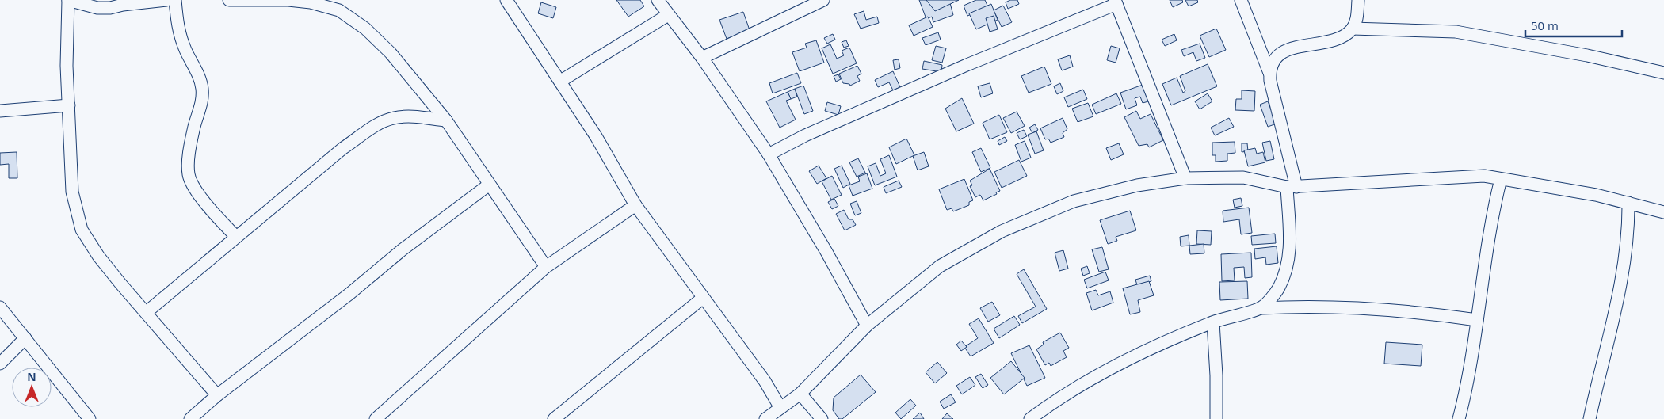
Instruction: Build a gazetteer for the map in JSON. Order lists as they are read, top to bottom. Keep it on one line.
{"scale_bar":"50 m","north":"top"}
